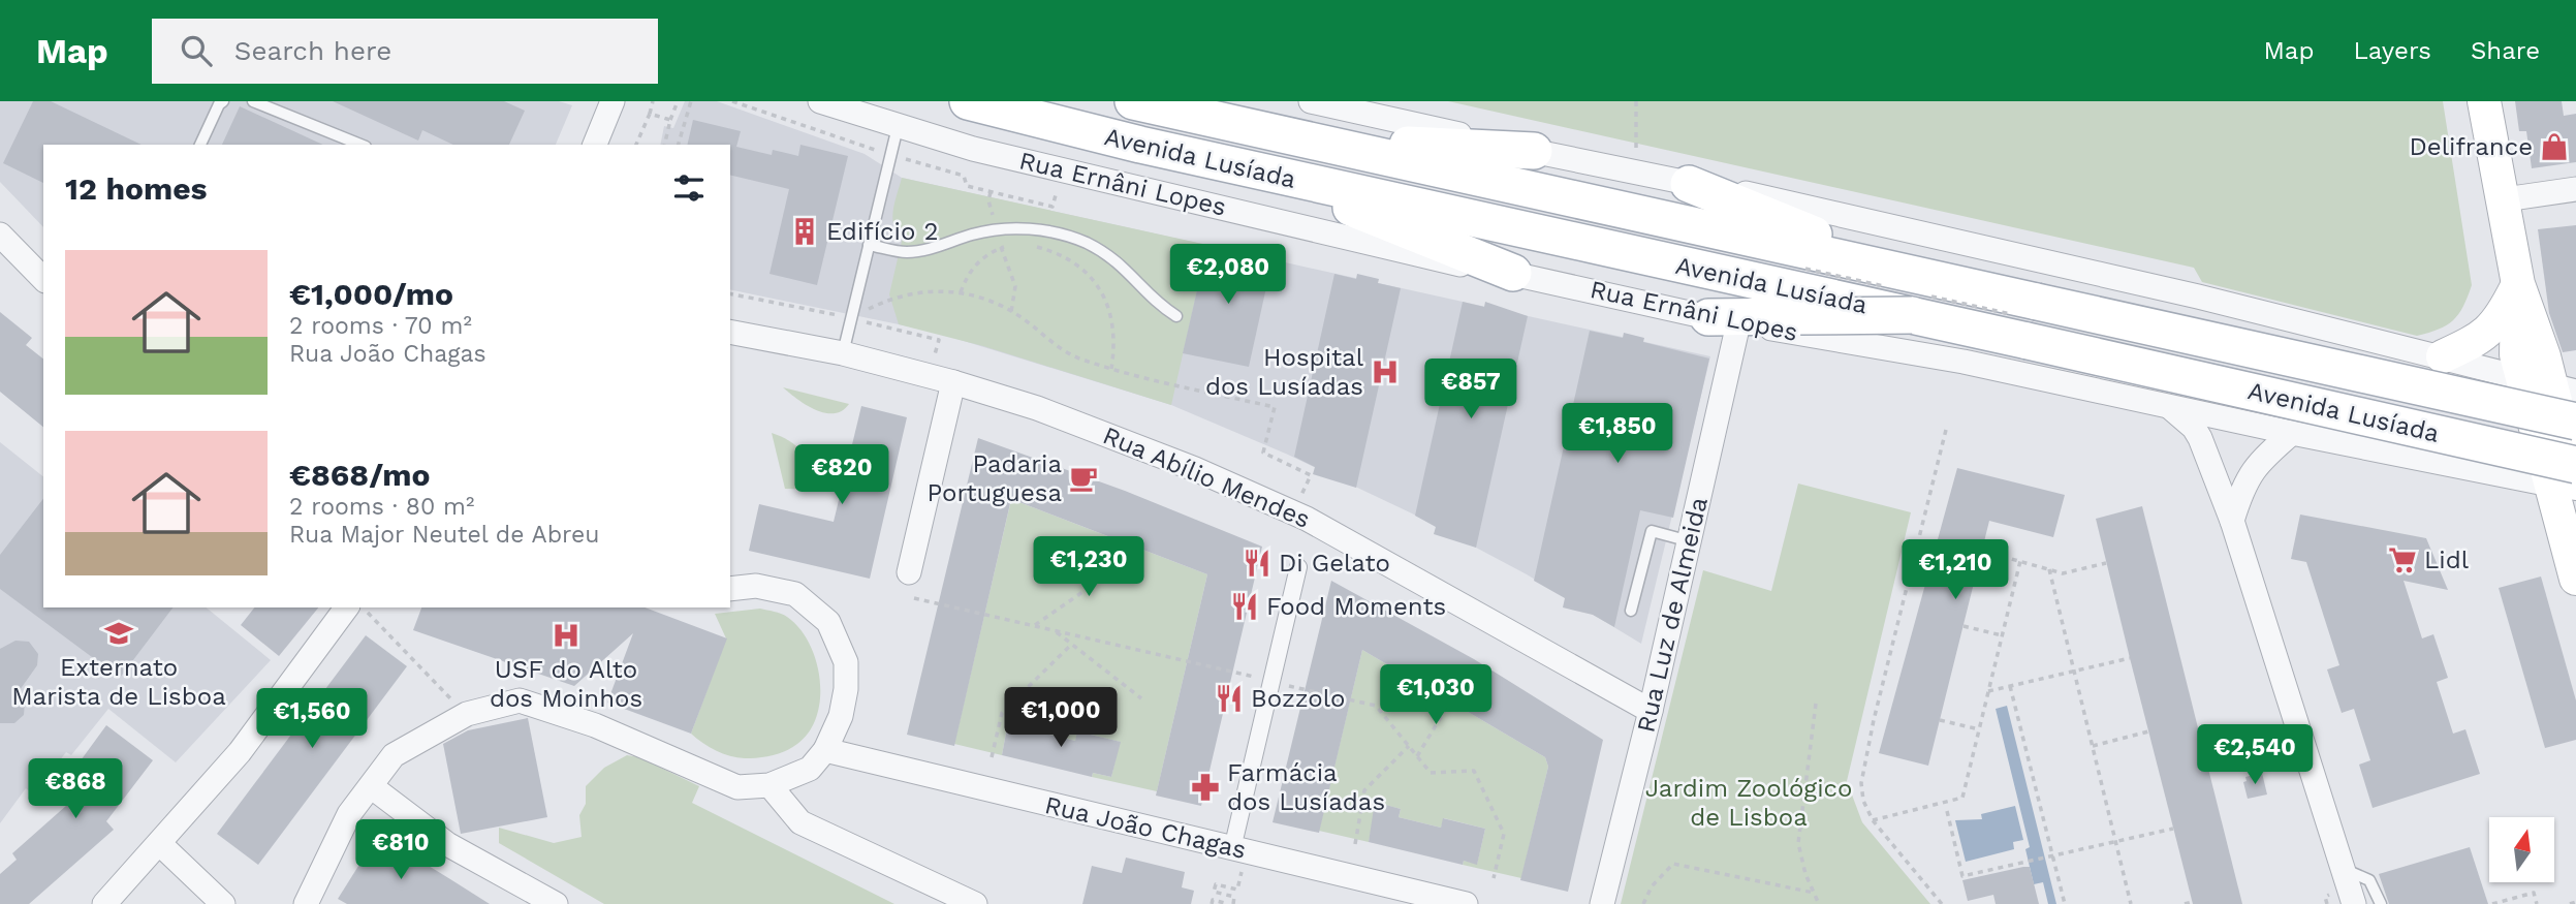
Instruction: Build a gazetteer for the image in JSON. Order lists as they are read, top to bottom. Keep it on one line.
{"streets":{"main road":["Avenida Lusíada"],"street":["Rua Ernâni Lopes","Rua Abílio Mendes","Rua Luz de Almeida","Rua João Chagas"]},"crossings":[["Avenida Lusíada","Rua Ernâni Lopes"],["Rua Ernâni Lopes","Rua Luz de Almeida"],["Rua Abílio Mendes","Rua Luz de Almeida"]],"parks":["Jardim Zoológico de Lisboa"],"places":{"shop":["Delifrance"],"building":["Edifício 2"],"hospital":["Hospital dos Lusíadas","USF do Alto dos Moinhos"],"cafe":["Padaria Portuguesa"],"supermarket":["Lidl"],"restaurant":["Di Gelato","Food Moments","Bozzolo"],"school or university":["Externato Marista de Lisboa"],"pharmacy":["Farmácia dos Lusíadas"]},"north":"top","page":{"header":"Map","search":"Search here","nav":["Map","Layers","Share"],"heading":"12 homes","list":[{"name":"€1,000/mo","note":"2 rooms · 70 m² · Rua João Chagas"},{"name":"€868/mo","note":"2 rooms · 80 m² · Rua Major Neutel de Abreu"}],"price":["€2,080","€857","€1,850","€820","€1,230","€1,210","€1,030","€1,000","€1,560","€2,540","€868","€810"]}}
